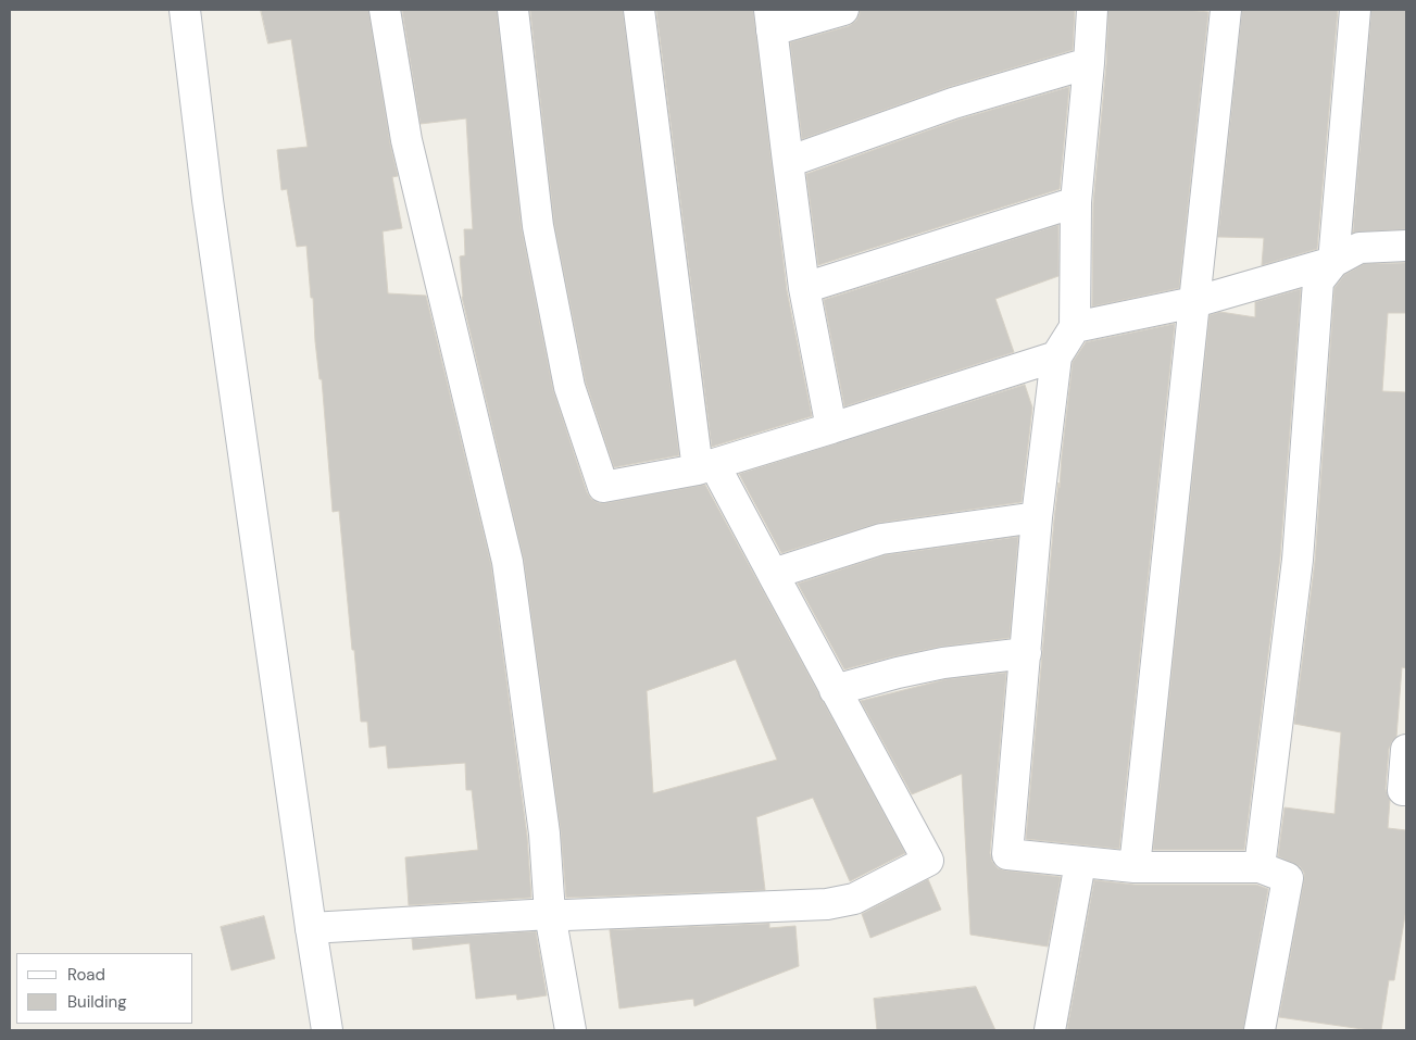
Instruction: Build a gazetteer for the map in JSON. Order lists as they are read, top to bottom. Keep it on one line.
{"legend":["Road","Building"]}
